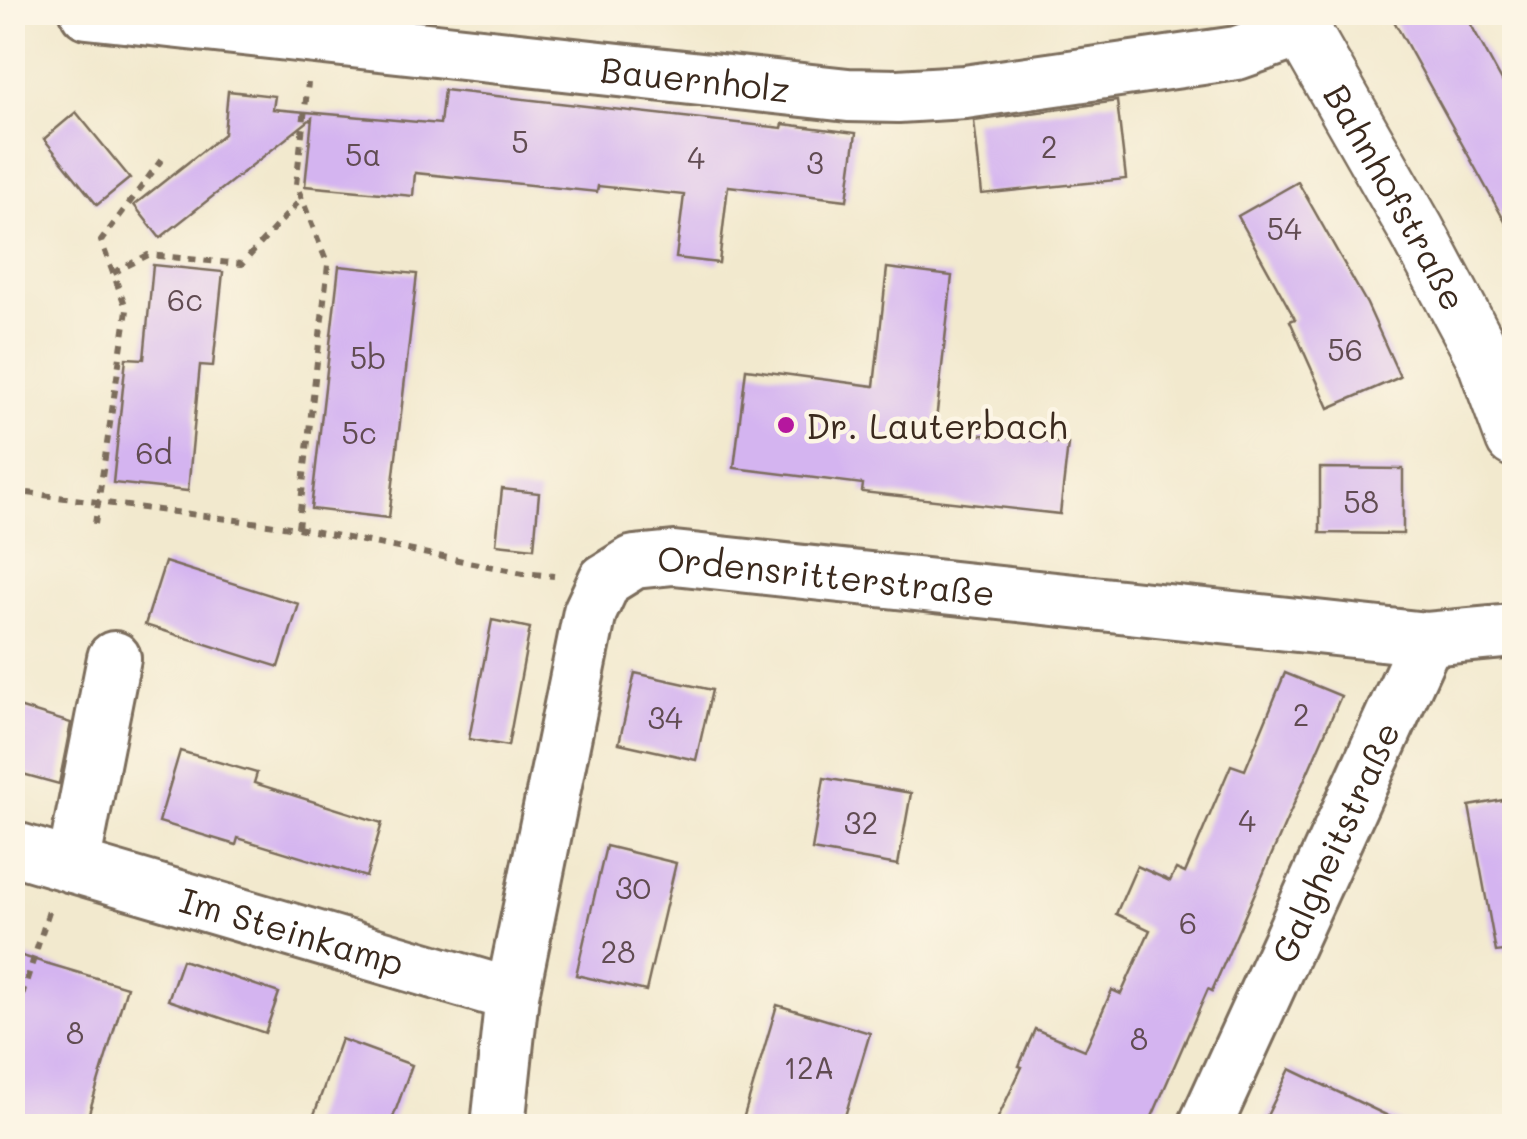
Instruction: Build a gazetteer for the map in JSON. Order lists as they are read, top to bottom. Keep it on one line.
{"streets":{"main road":["Bahnhofstraße"],"street":["Bauernholz","Ordensritterstraße","Galgheitstraße","Im Steinkamp"]},"crossings":[["Bauernholz","Bahnhofstraße"],["Ordensritterstraße","Galgheitstraße"],["Ordensritterstraße","Im Steinkamp"]],"places":["Dr. Lauterbach"],"house_numbers":["5","2","5a","4","3","54","6c","56","5b","5c","6d","58","2","34","4","32","30","6","28","8","8","12A"]}
